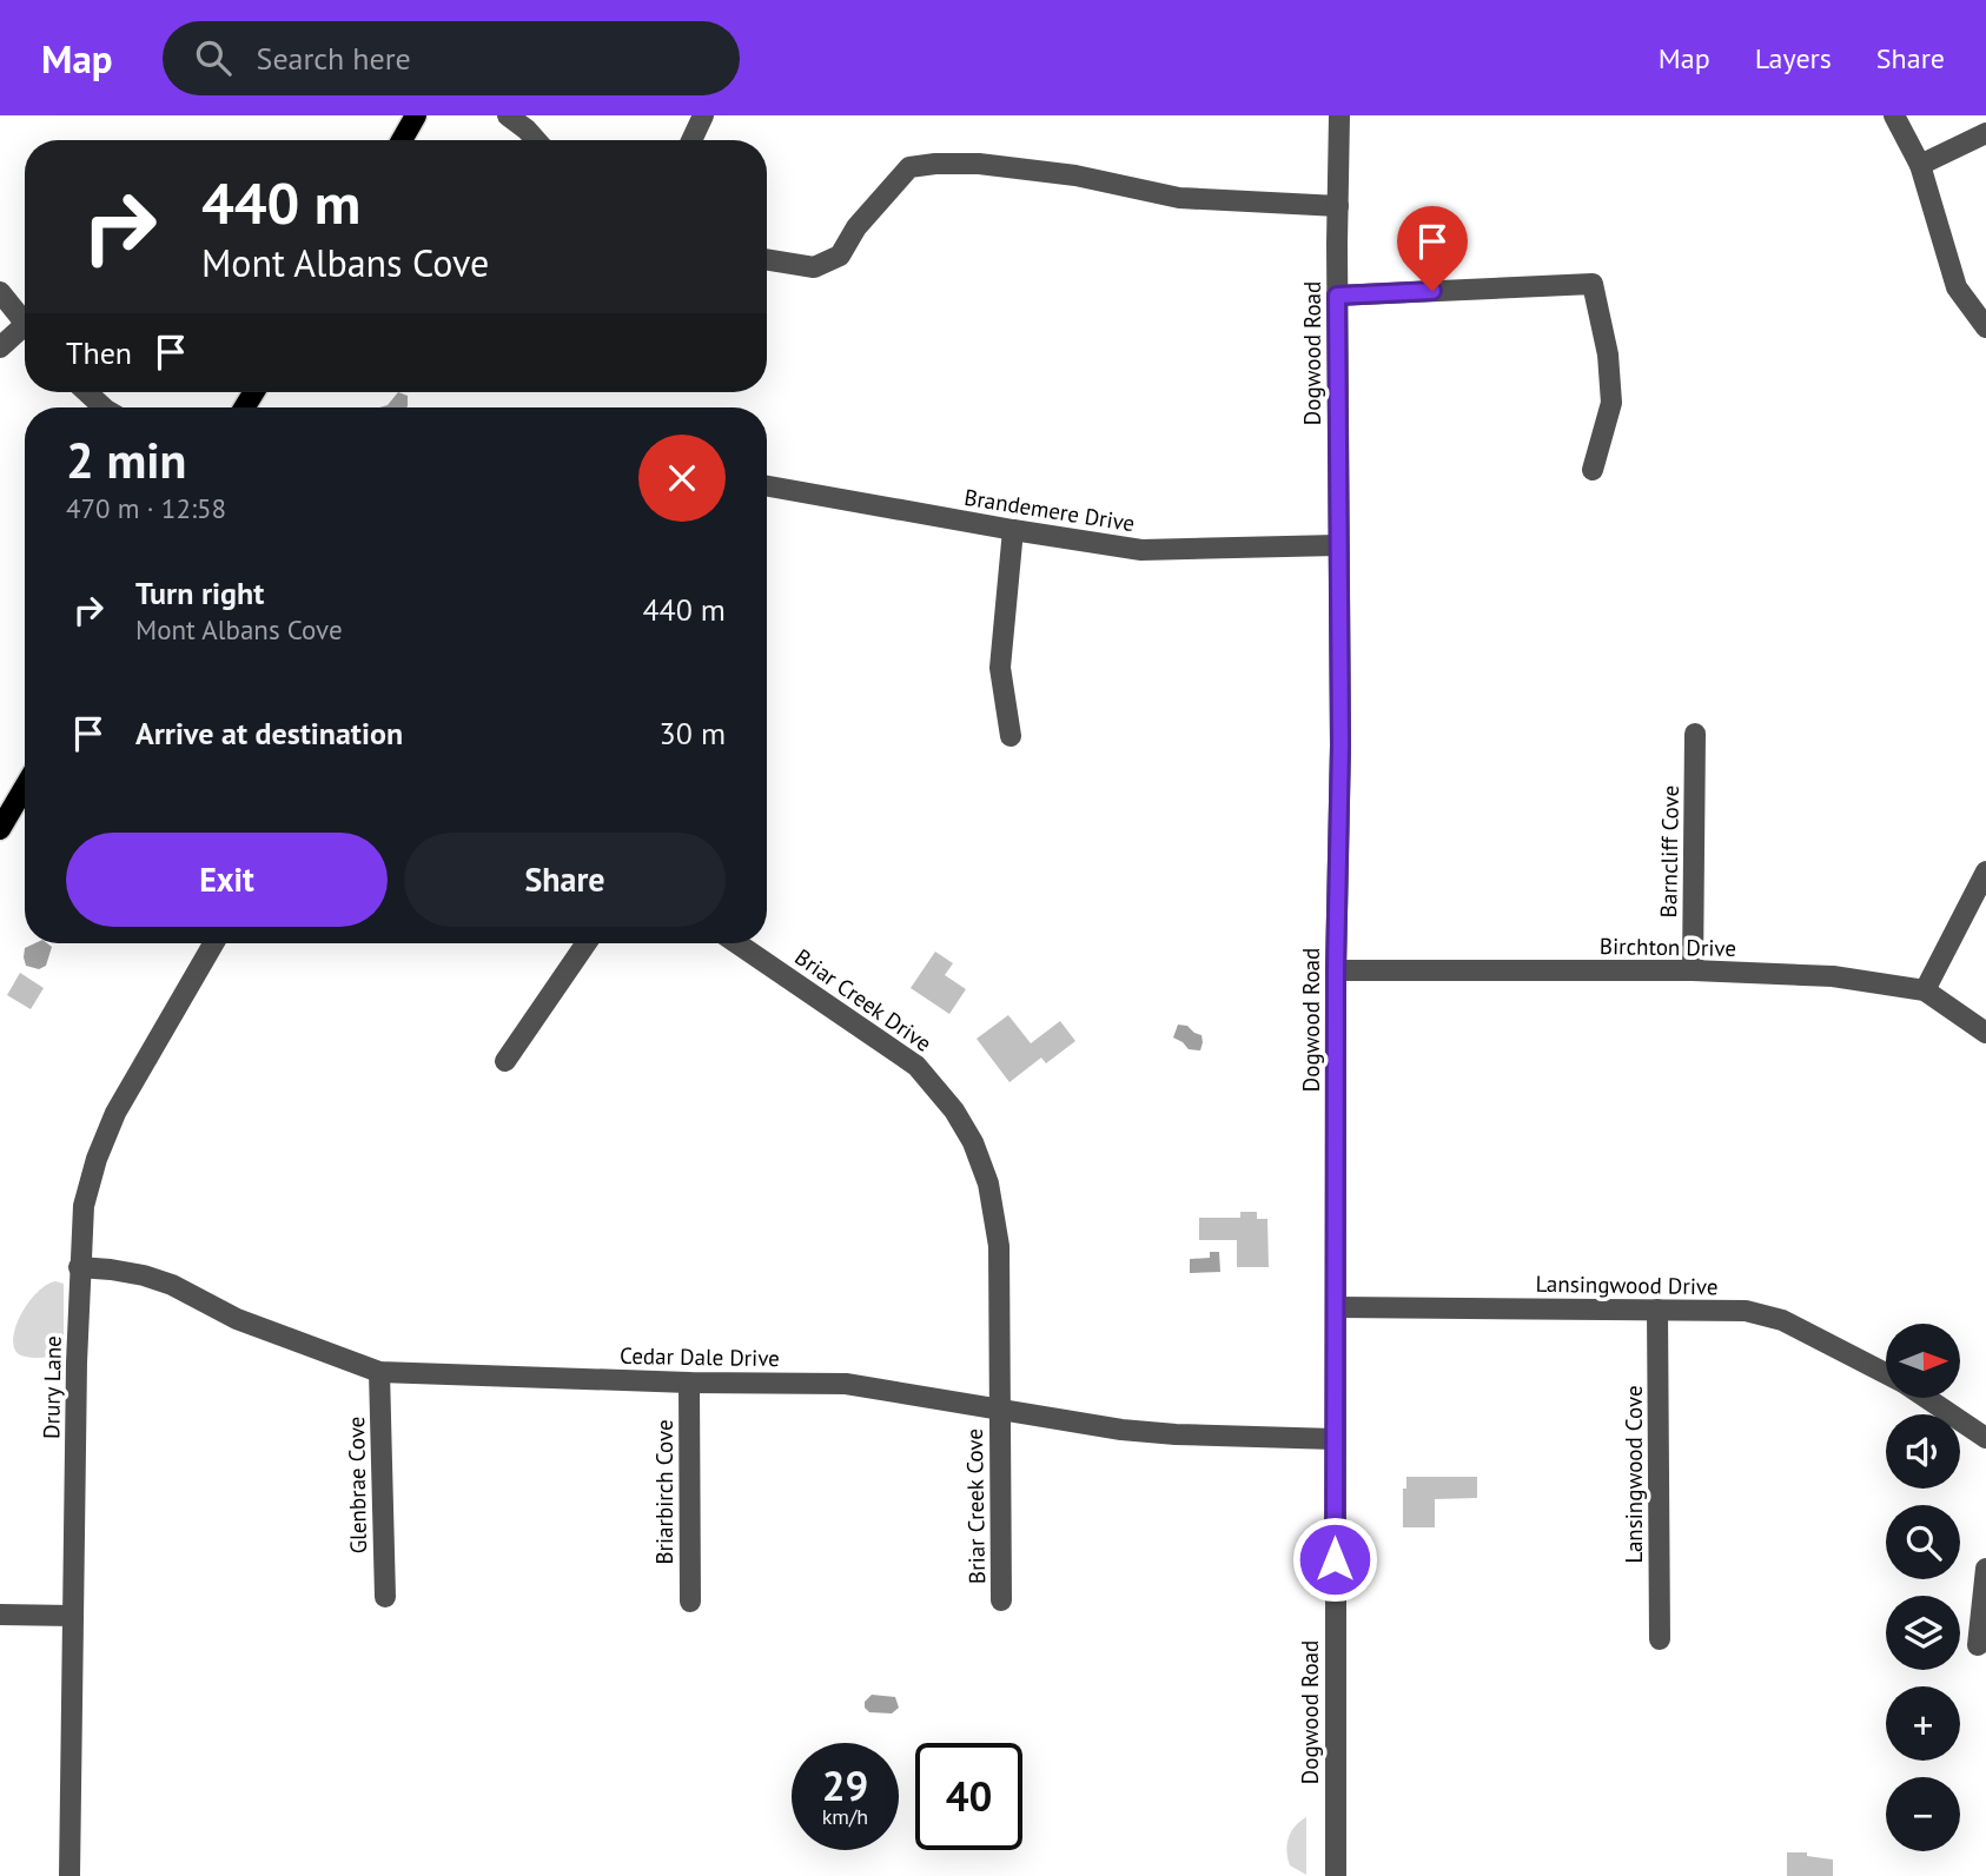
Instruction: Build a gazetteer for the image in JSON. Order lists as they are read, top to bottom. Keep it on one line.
{"streets":{"street":["Dogwood Road","Brandemere Drive","Barncliff Cove","Birchton Drive","Briar Creek Drive","Lansingwood Drive","Cedar Dale Drive","Drury Lane","Lansingwood Cove","Glenbrae Cove","Briarbirch Cove","Briar Creek Cove"]},"crossings":[["Dogwood Road","Brandemere Drive"],["Dogwood Road","Birchton Drive"],["Dogwood Road","Lansingwood Drive"],["Dogwood Road","Cedar Dale Drive"],["Barncliff Cove","Birchton Drive"],["Briar Creek Drive","Cedar Dale Drive"],["Briar Creek Drive","Briar Creek Cove"],["Lansingwood Drive","Lansingwood Cove"],["Cedar Dale Drive","Drury Lane"],["Cedar Dale Drive","Glenbrae Cove"],["Cedar Dale Drive","Briarbirch Cove"],["Cedar Dale Drive","Briar Creek Cove"]],"north":"right","page":{"header":"Map","search":"Search here","nav":["Map","Layers","Share"],"turn":["440 m","Mont Albans Cove"],"then":"Then","heading":["2 min","470 m · 12:58"],"list":[{"name":"Turn right","note":"Mont Albans Cove","value":"440 m"},{"name":"Arrive at destination","value":"30 m"}],"buttons":["Exit","Share"],"map_buttons":["+","−"],"speed":"29 km/h","limit":"40"}}
